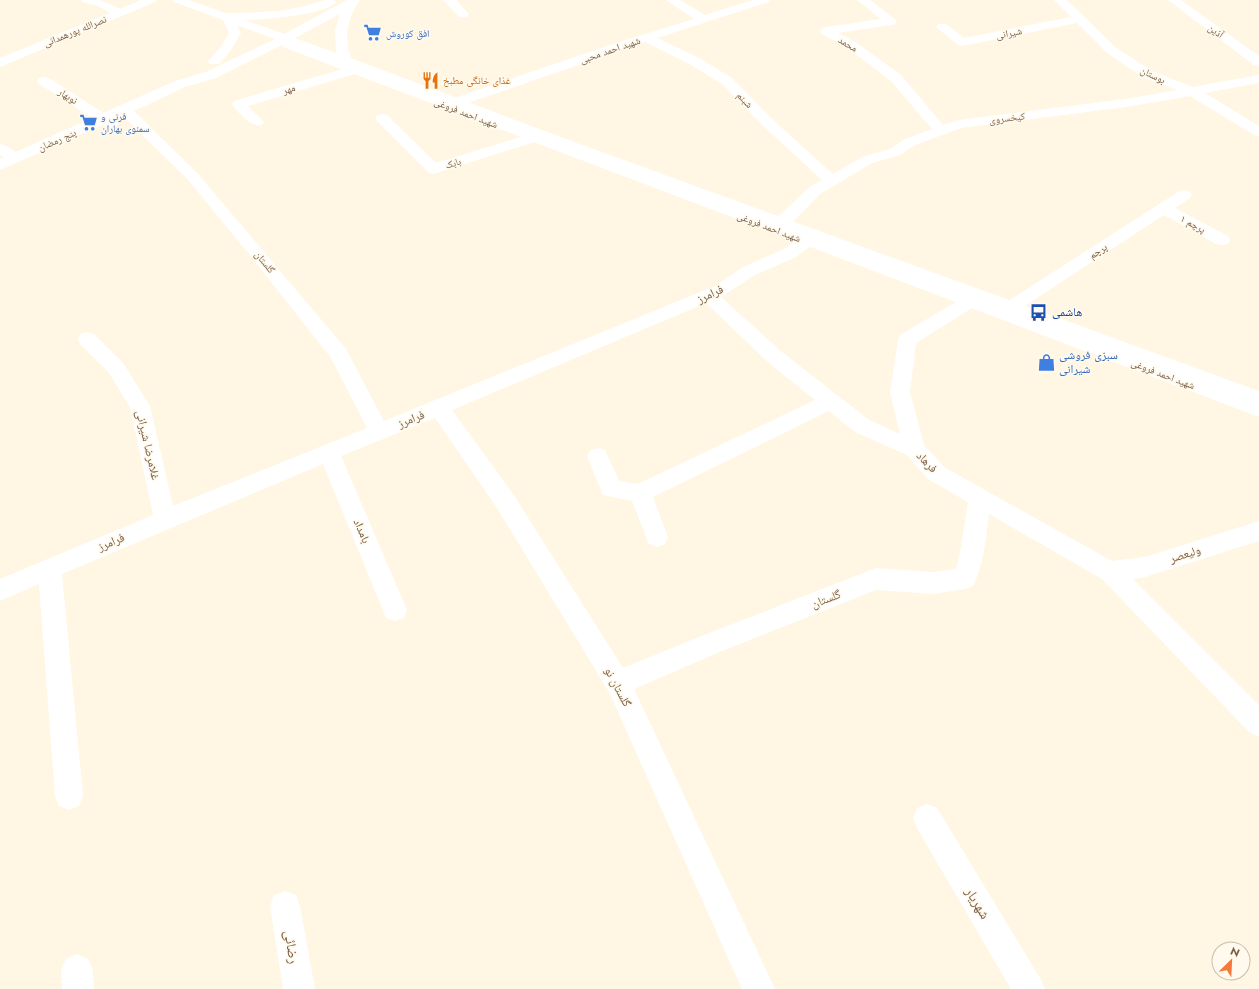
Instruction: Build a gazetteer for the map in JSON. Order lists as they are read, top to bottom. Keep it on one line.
{"streets":{"street":["نصرالله پورهمدانی","آذین","شیرانی","محمد","شهید احمد محبی","بوستان","مهر","نوبهار","شبنم","شهید احمد فروغی","کیخسروی","پنج رمضان","بابک","پرچم ۱","پرچم","گلستان","فرامرز","غلامرضا شیرانی","فرهاد","بامداد","ولیعصر","گلستان نو","شهریار","رضائی"]},"crossings":[["شیرانی","بوستان"],["محمد","کیخسروی"],["شهید احمد محبی","شبنم"],["شهید احمد محبی","شهید احمد فروغی"],["بوستان","کیخسروی"],["مهر","شهید احمد فروغی"],["نوبهار","پنج رمضان"],["شبنم","کیخسروی"],["شهید احمد فروغی","کیخسروی"],["شهید احمد فروغی","پنج رمضان"],["شهید احمد فروغی","بابک"],["شهید احمد فروغی","پرچم"],["شهید احمد فروغی","فرامرز"],["شهید احمد فروغی","فرهاد"],["پنج رمضان","گلستان"],["پرچم ۱","پرچم"],["گلستان","فرامرز"],["گلستان","فرهاد"],["گلستان","گلستان نو"],["فرامرز","غلامرضا شیرانی"],["فرامرز","بامداد"],["فرامرز","گلستان نو"],["فرهاد","ولیعصر"]],"places":{"supermarket":["افق کوروش","فرنی و سمنوی بهاران"],"restaurant":["غذای خانگی مطبخ"],"bus stop":["هاشمی"],"shop":["سبزی فروشی شیرانی"]},"north":"top right"}
